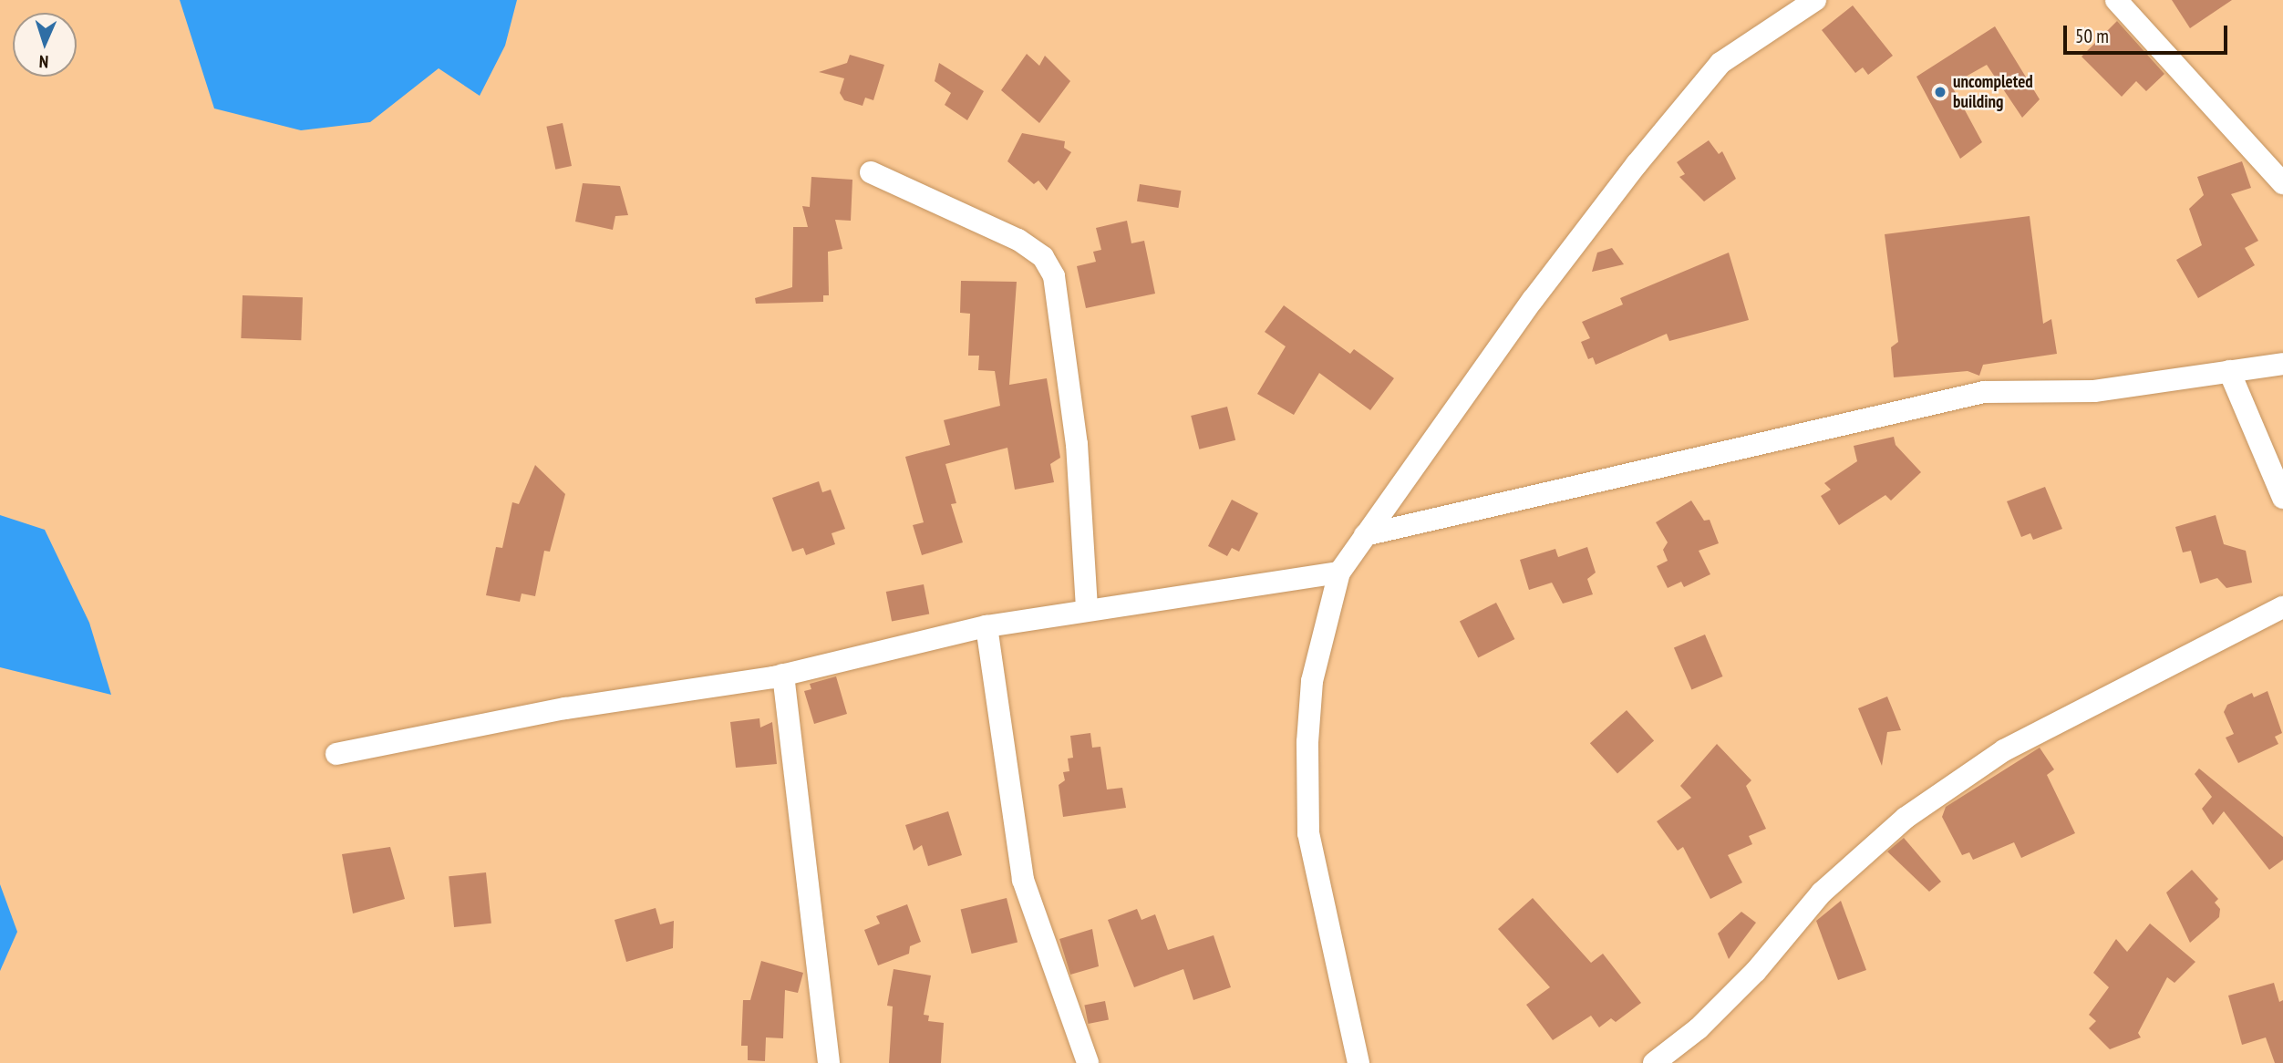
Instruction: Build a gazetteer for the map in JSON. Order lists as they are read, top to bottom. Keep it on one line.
{"places":["uncompleted building"],"scale_bar":"50 m","north":"bottom"}
